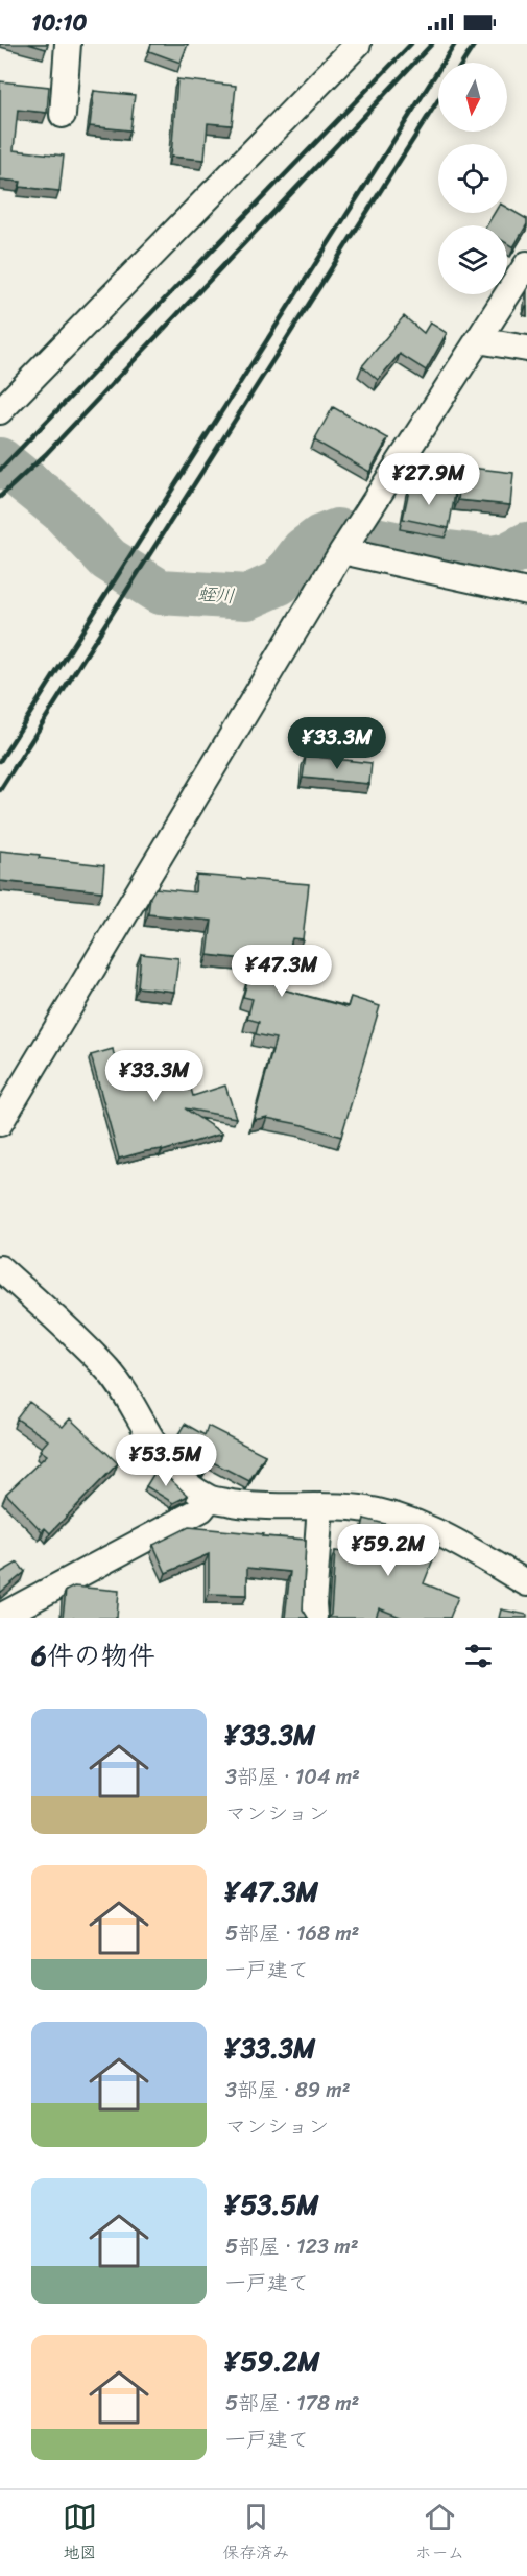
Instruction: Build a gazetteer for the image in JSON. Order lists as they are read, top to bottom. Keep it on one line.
{"water":["蛭川"],"north":"bottom","page":{"status":"10:10","price":["¥27.9M","¥33.3M","¥47.3M","¥33.3M","¥53.5M","¥59.2M"],"heading":"6件の物件","list":[{"name":"¥33.3M","note":"3部屋 · 104 m² · マンション"},{"name":"¥47.3M","note":"5部屋 · 168 m² · 一戸建て"},{"name":"¥33.3M","note":"3部屋 · 89 m² · マンション"},{"name":"¥53.5M","note":"5部屋 · 123 m² · 一戸建て"},{"name":"¥59.2M","note":"5部屋 · 178 m² · 一戸建て"}],"tabs":["地図","保存済み","ホーム"]}}
